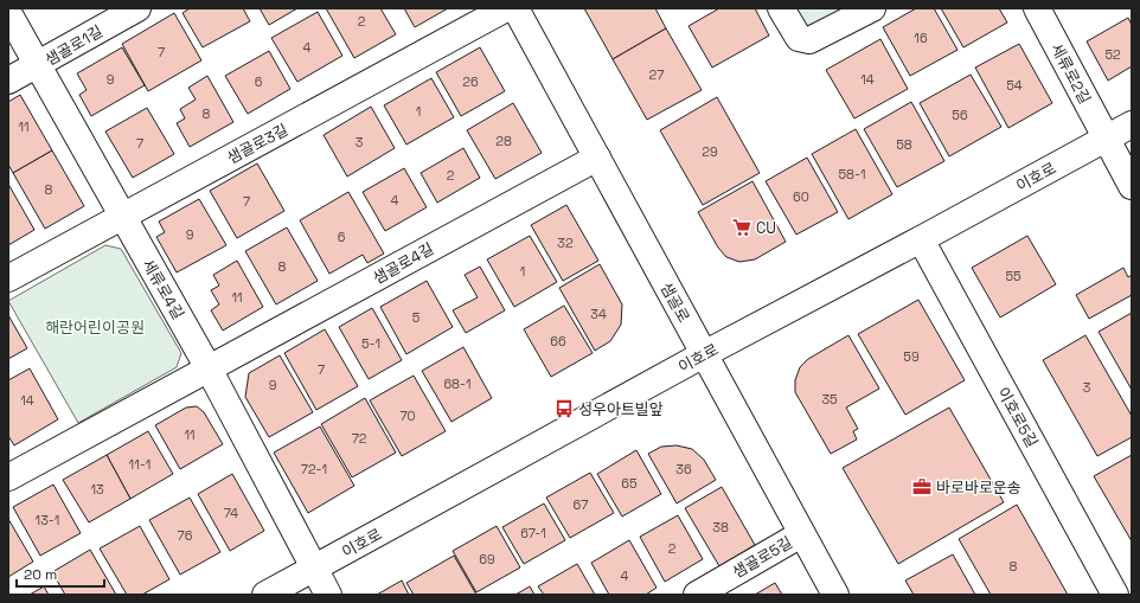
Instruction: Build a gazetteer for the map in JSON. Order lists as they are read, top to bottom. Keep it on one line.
{"streets":{"street":["샘골로1길","세류로2길","샘골로3길","이호로","샘골로4길","세류로4길","샘골로","이호로5길","샘골로5길"]},"crossings":[["샘골로1길","세류로4길"],["세류로2길","이호로"],["샘골로3길","세류로4길"],["이호로","세류로4길"],["이호로","샘골로"],["이호로","이호로5길"],["샘골로4길","세류로4길"],["샘골로4길","샘골로"],["샘골로","샘골로5길"]],"parks":["해란어린이공원"],"places":{"supermarket":["CU"],"bus stop":["성우아트빌앞"],"office":["바로바로운송"]},"house_numbers":["2","16","4","7","52","27","9","14","6","26","54","1","8","56","11","28","3","7","58","29","58-1","2","8","60","4","7","9","6","32","8","1","55","11","34","5","66","5-1","59","7","68-1","9","3","35","14","70","11","72","11-1","72-1","36","65","13","67","74","13-1","38","67-1","76","2","69","8","4"],"scale_bar":"20 m"}
